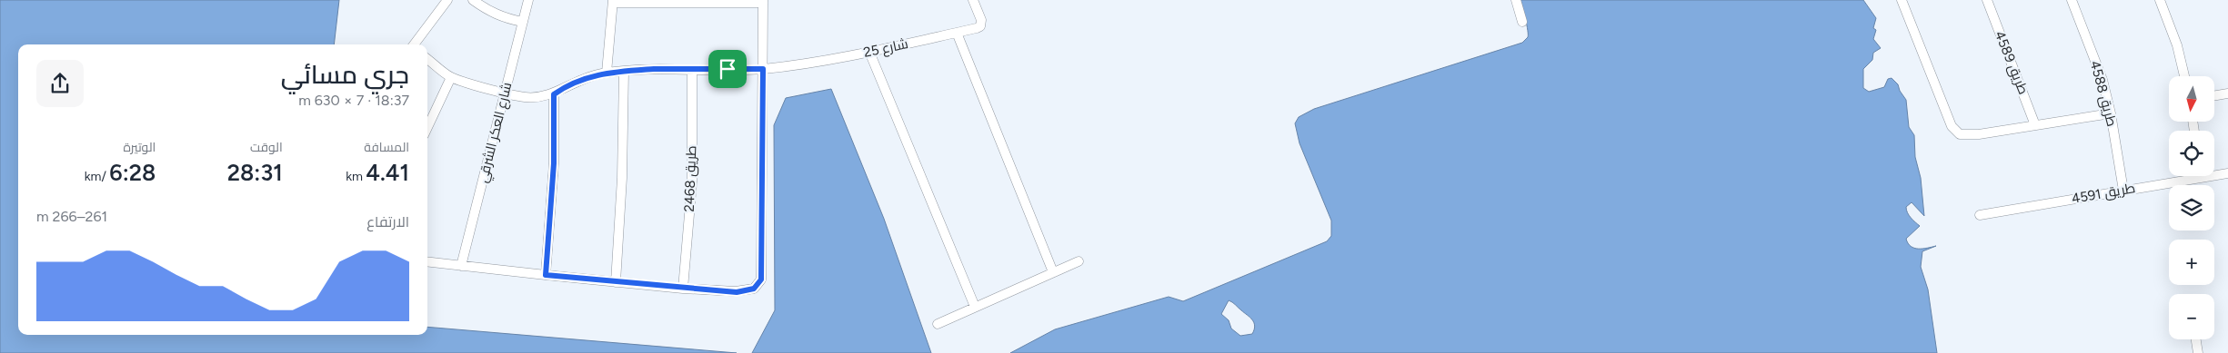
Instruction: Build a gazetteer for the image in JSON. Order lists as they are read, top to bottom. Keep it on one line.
{"streets":{"street":["شارع 25","طريق 4589","طريق 4588","شارع العكر الشرقي","طريق 2468","طريق 4591"]},"crossings":[["شارع 25","طريق 2468"],["طريق 4588","طريق 4591"]],"north":"bottom","page":{"heading":["جري مسائي","18:37 · 7 × 630 m"],"map_buttons":["+","−"],"stats":[["المسافة","4.41 km"],["الوقت","28:31"],["الوتيرة","6:28 /km"]],"chart":["الارتفاع","261–266 m"]}}
